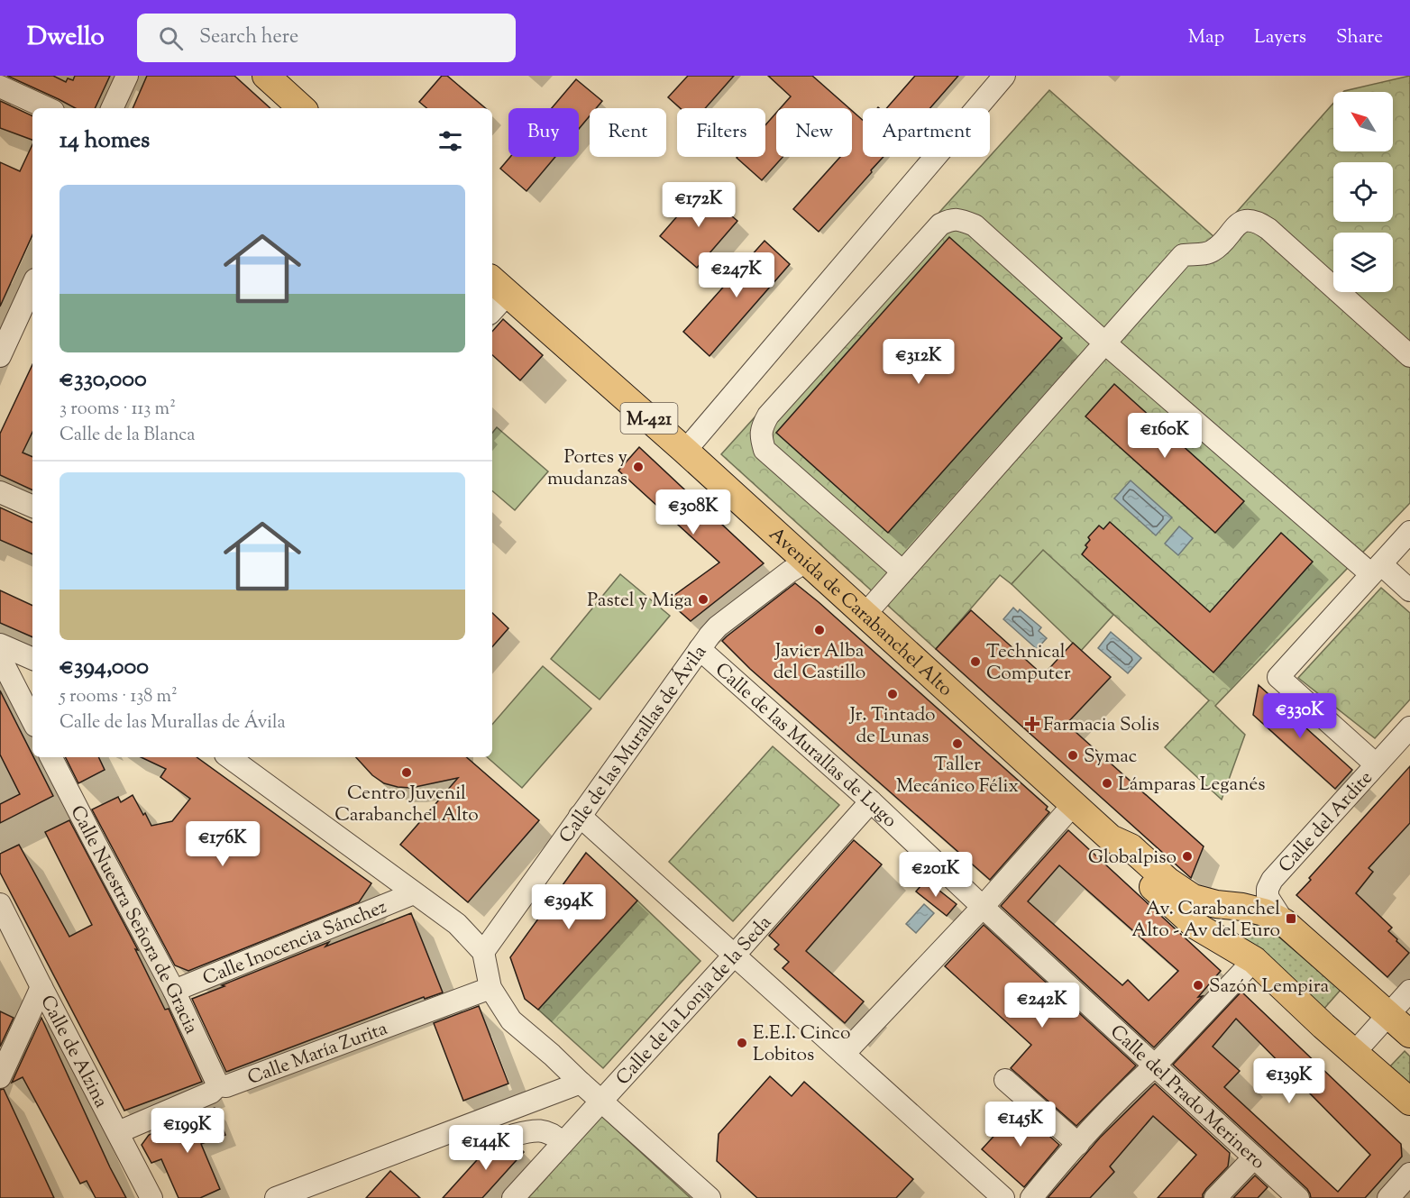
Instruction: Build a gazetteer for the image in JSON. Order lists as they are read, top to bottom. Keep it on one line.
{"streets":{"main road":["M-421","Avenida de Carabanchel Alto"],"street":["Calle de las Murallas de Ávila","Calle de las Murallas de Lugo","Calle del Ardite","Calle Nuestra Señora de Gracia","Calle Inocencia Sánchez","Calle de la Lonja de la Seda","Calle de Alzina","Calle María Zurita","Calle del Prado Merinero"]},"crossings":[["Avenida de Carabanchel Alto","Calle de las Murallas de Ávila"],["Avenida de Carabanchel Alto","Calle del Ardite"],["Calle de las Murallas de Ávila","Calle de las Murallas de Lugo"],["Calle de las Murallas de Lugo","Calle de la Lonja de la Seda"],["Calle de las Murallas de Lugo","Calle del Prado Merinero"],["Calle Nuestra Señora de Gracia","Calle Inocencia Sánchez"],["Calle Nuestra Señora de Gracia","Calle María Zurita"],["Calle de Alzina","Calle María Zurita"]],"places":{"other":["Portes y mudanzas","Pastel y Miga","Javier Alba del Castillo","Technical Computer","Jr. Tintado de Lunas","Taller Mecánico Félix","Symac","Centro Juvenil Carabanchel Alto","Lámparas Leganés","Globalpiso","Sazón Lempira","E.E.I. Cinco Lobitos"],"health":["Farmacia Solis"],"transit":["Av. Carabanchel Alto - Av del Euro"]},"north":"top left","page":{"header":"Dwello","search":"Search here","nav":["Map","Layers","Share"],"chip":["Buy","Rent","Filters","New","Apartment"],"heading":"14 homes","list":[{"name":"€330,000","note":"3 rooms · 113 m² · Calle de la Blanca"},{"name":"€394,000","note":"5 rooms · 138 m² · Calle de las Murallas de Ávila"}],"price":["€172K","€247K","€312K","€160K","€308K","€330K","€176K","€201K","€394K","€242K","€139K","€145K","€199K","€144K"]}}
